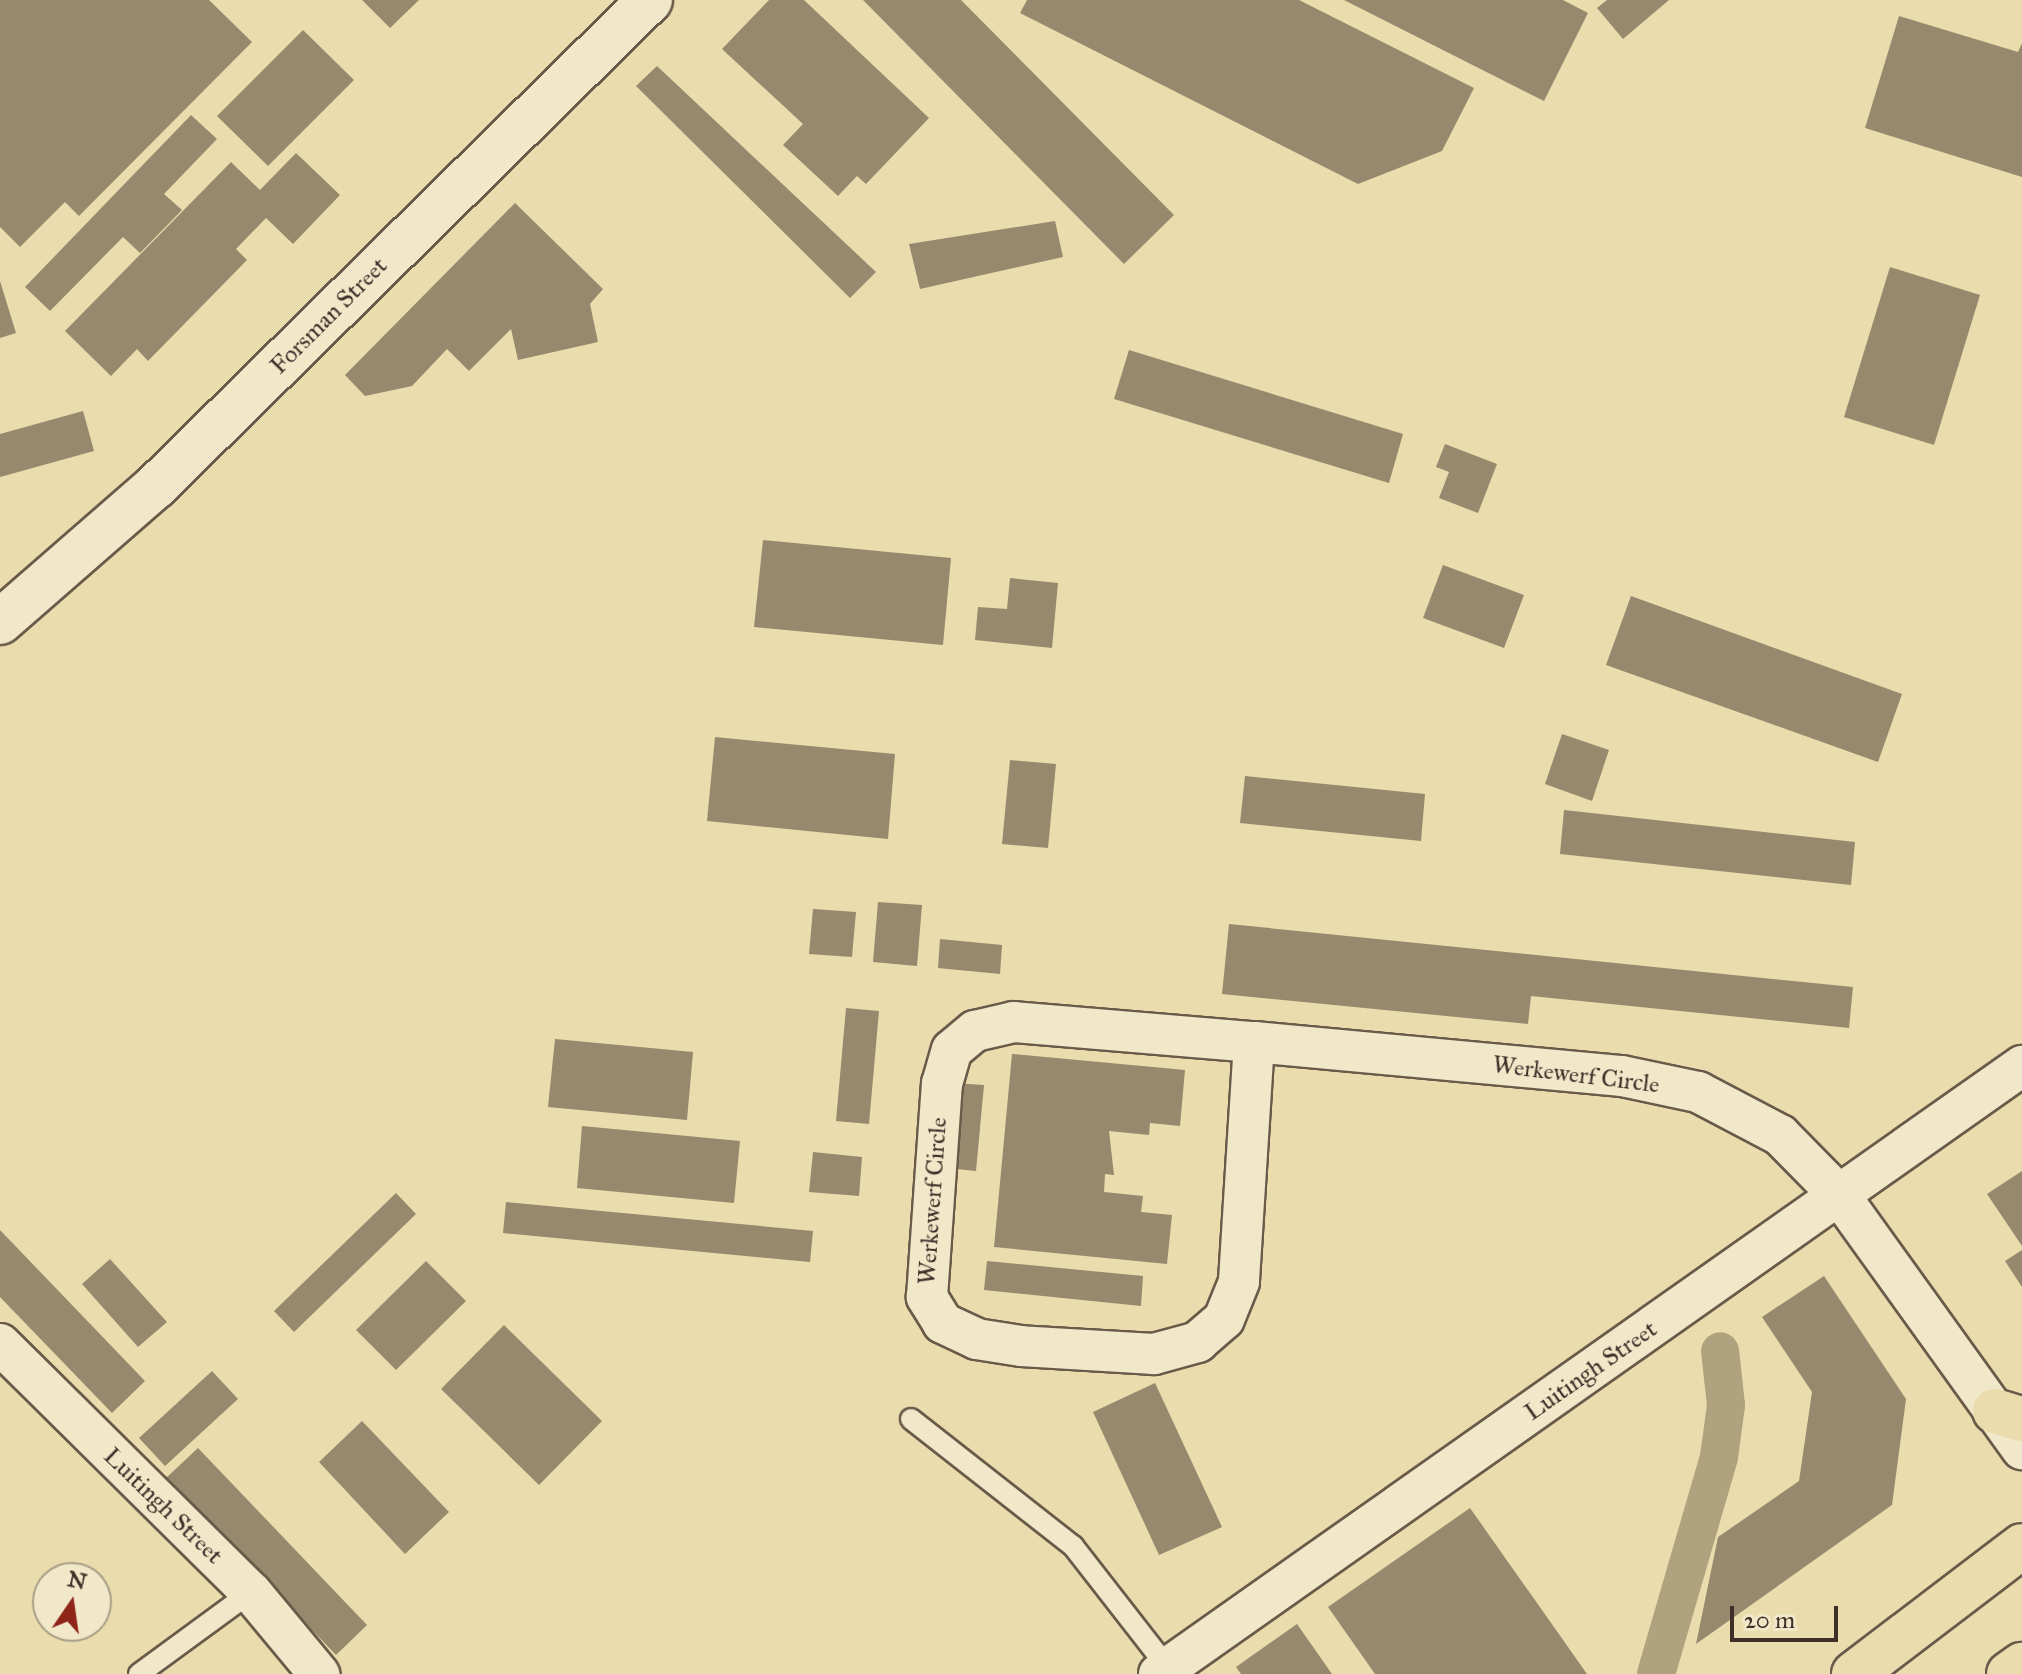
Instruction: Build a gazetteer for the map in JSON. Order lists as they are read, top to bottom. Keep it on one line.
{"streets":{"street":["Forsman Street","Werkewerf Circle","Luitingh Street"]},"crossings":[["Werkewerf Circle","Luitingh Street"]],"scale_bar":"20 m","north":"top"}
